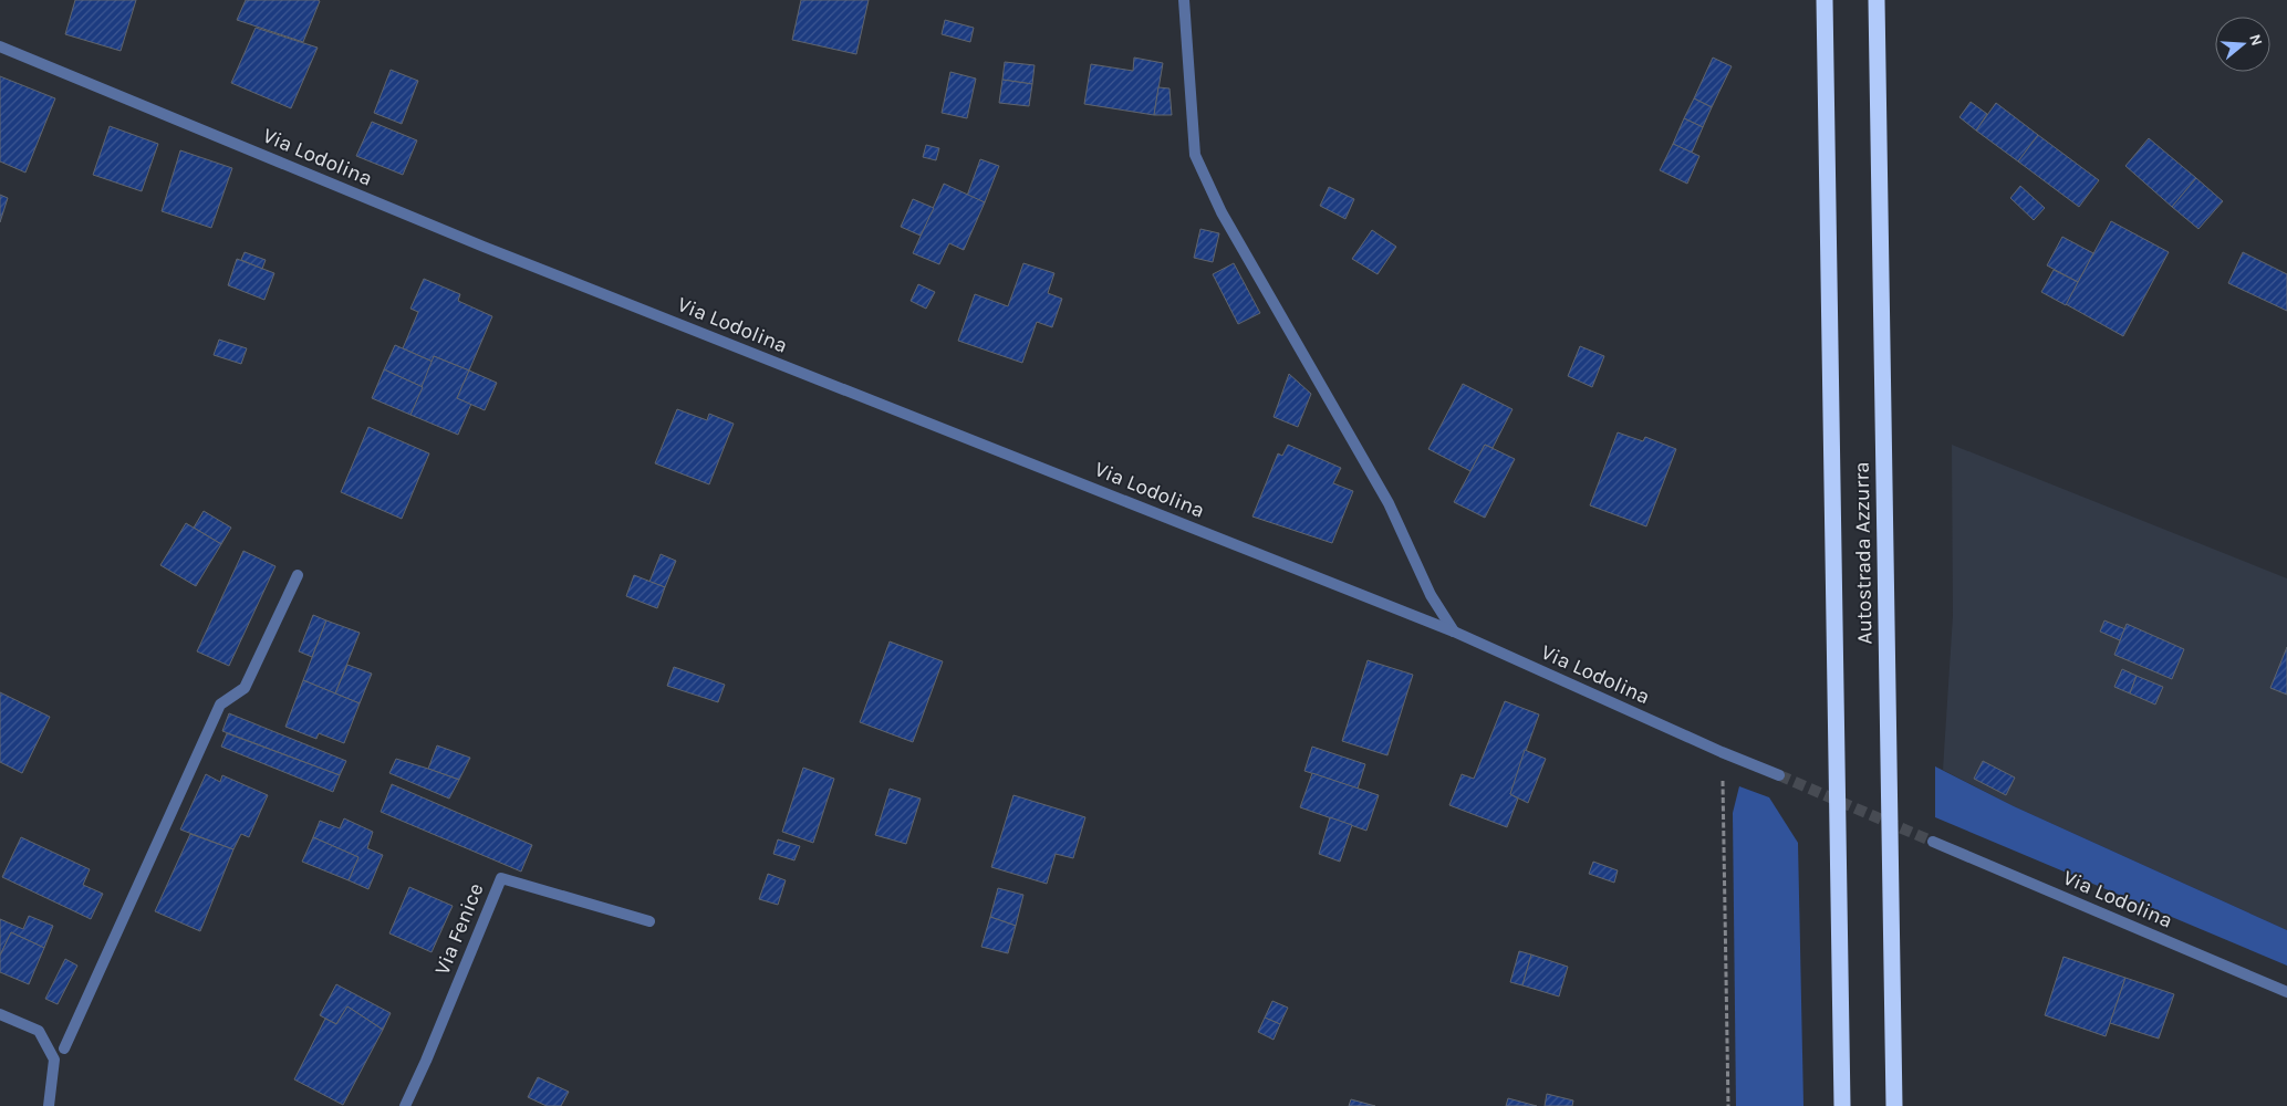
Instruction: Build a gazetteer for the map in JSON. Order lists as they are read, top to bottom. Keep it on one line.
{"streets":{"highway":["Autostrada Azzurra"],"street":["Via Lodolina","Via Fenice"]},"north":"right"}
